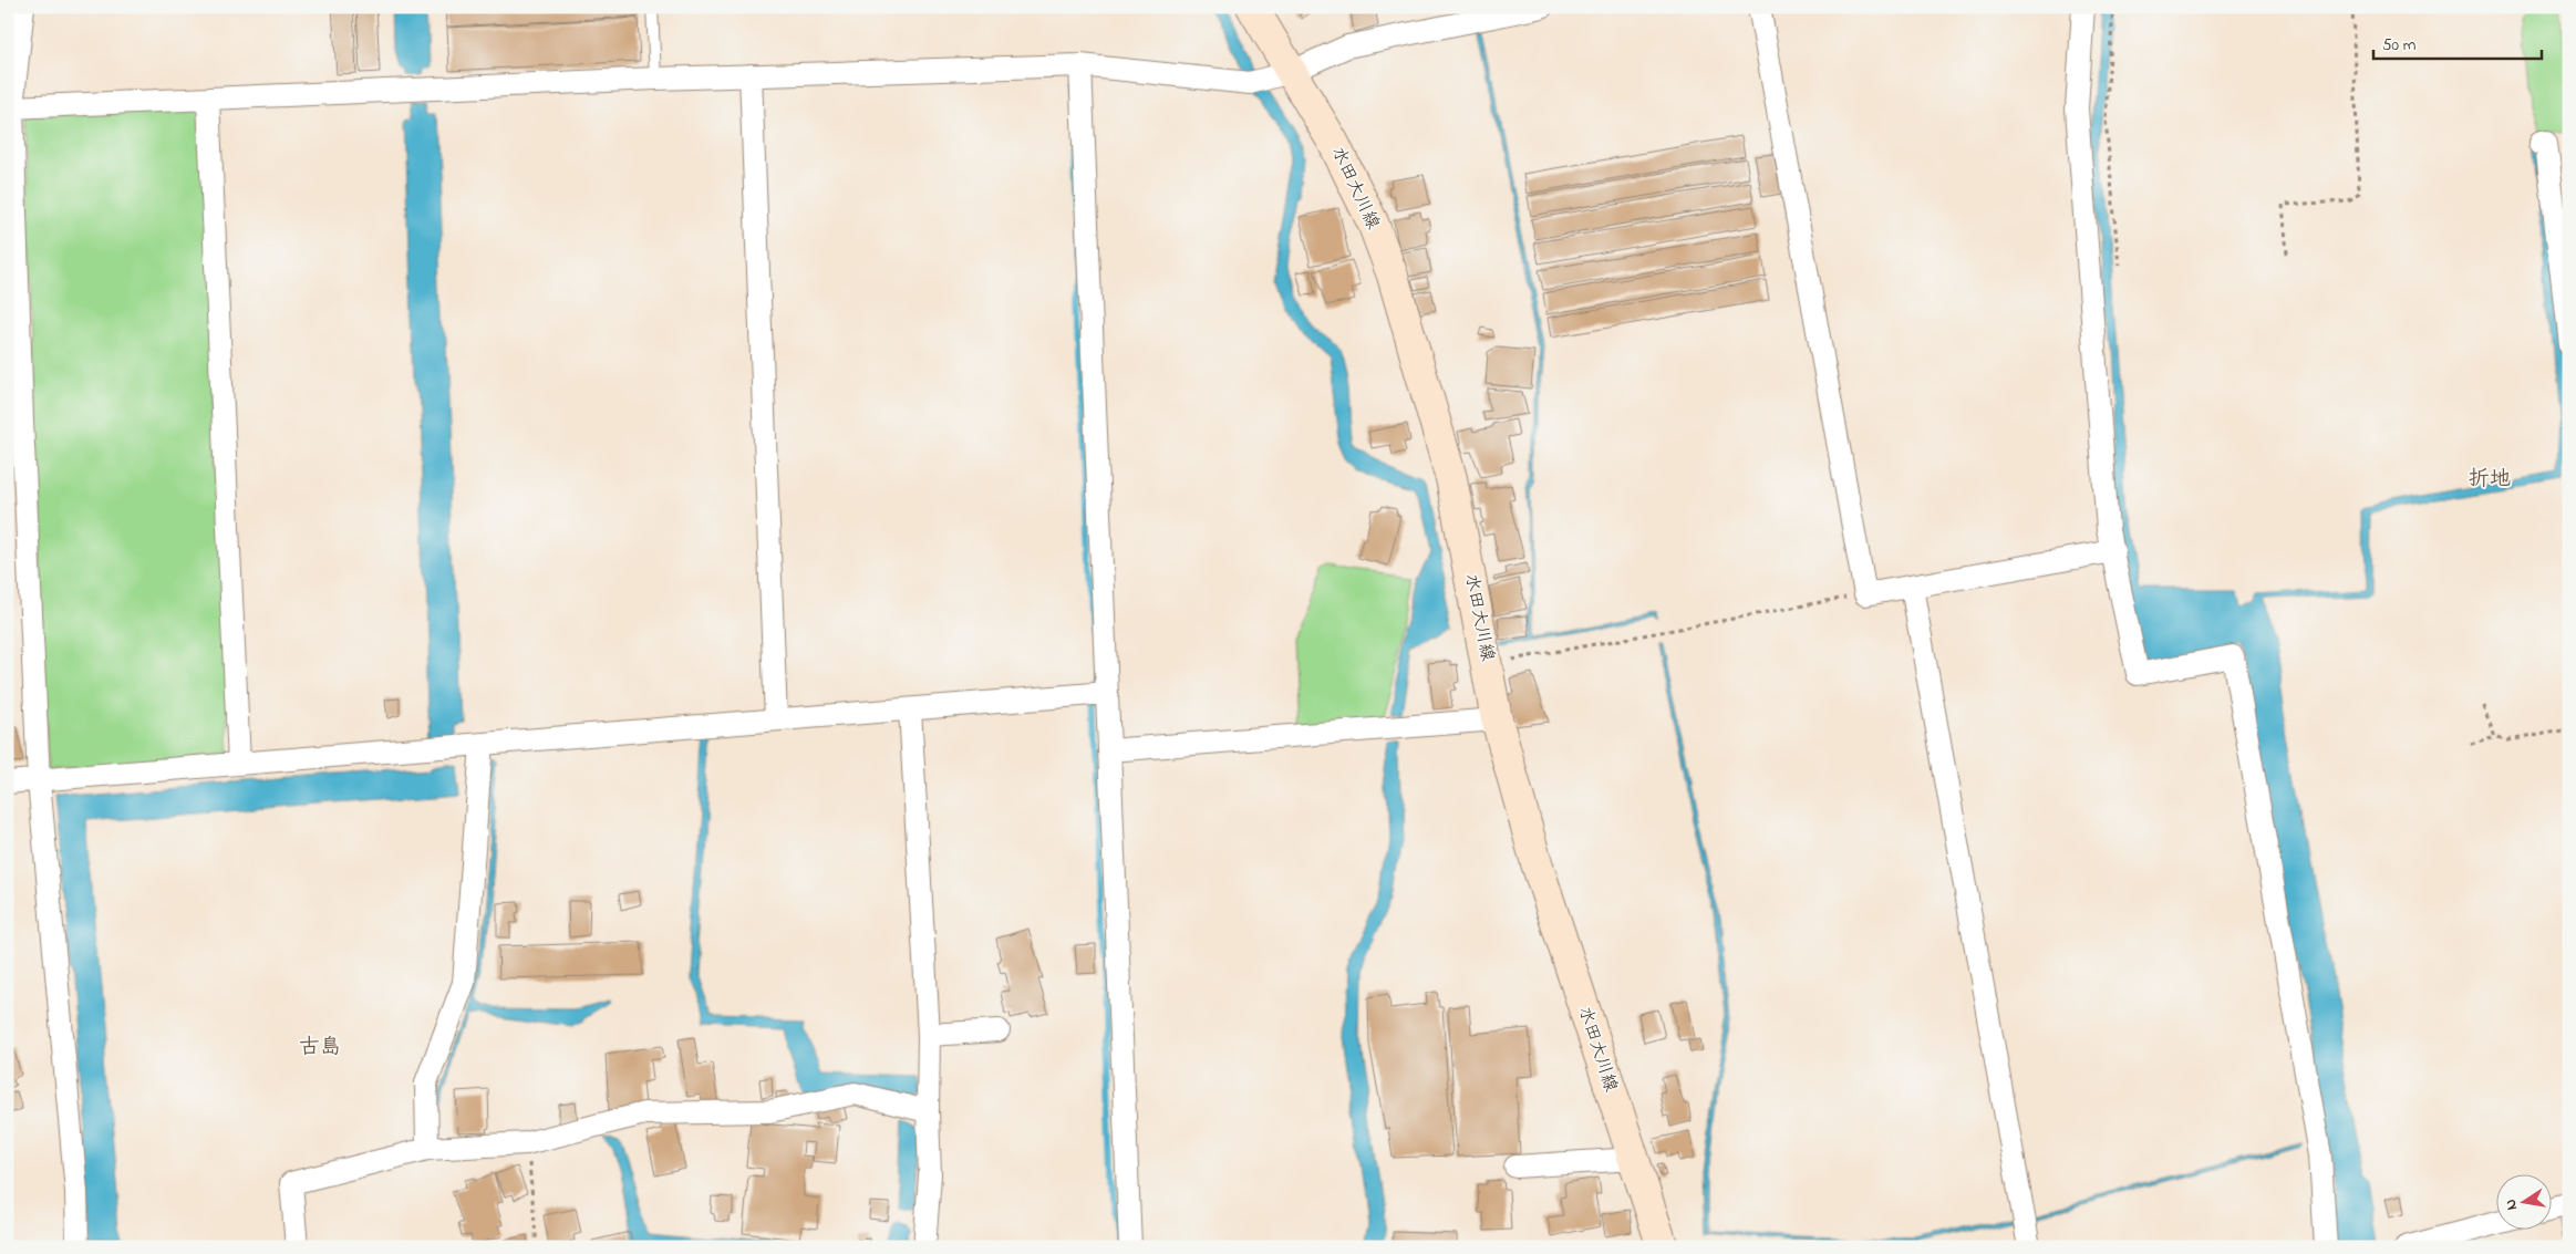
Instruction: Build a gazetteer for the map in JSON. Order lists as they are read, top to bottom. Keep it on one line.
{"streets":{"main road":["水田大川線"]},"districts":["折地","古島"],"scale_bar":"50 m","north":"left"}
